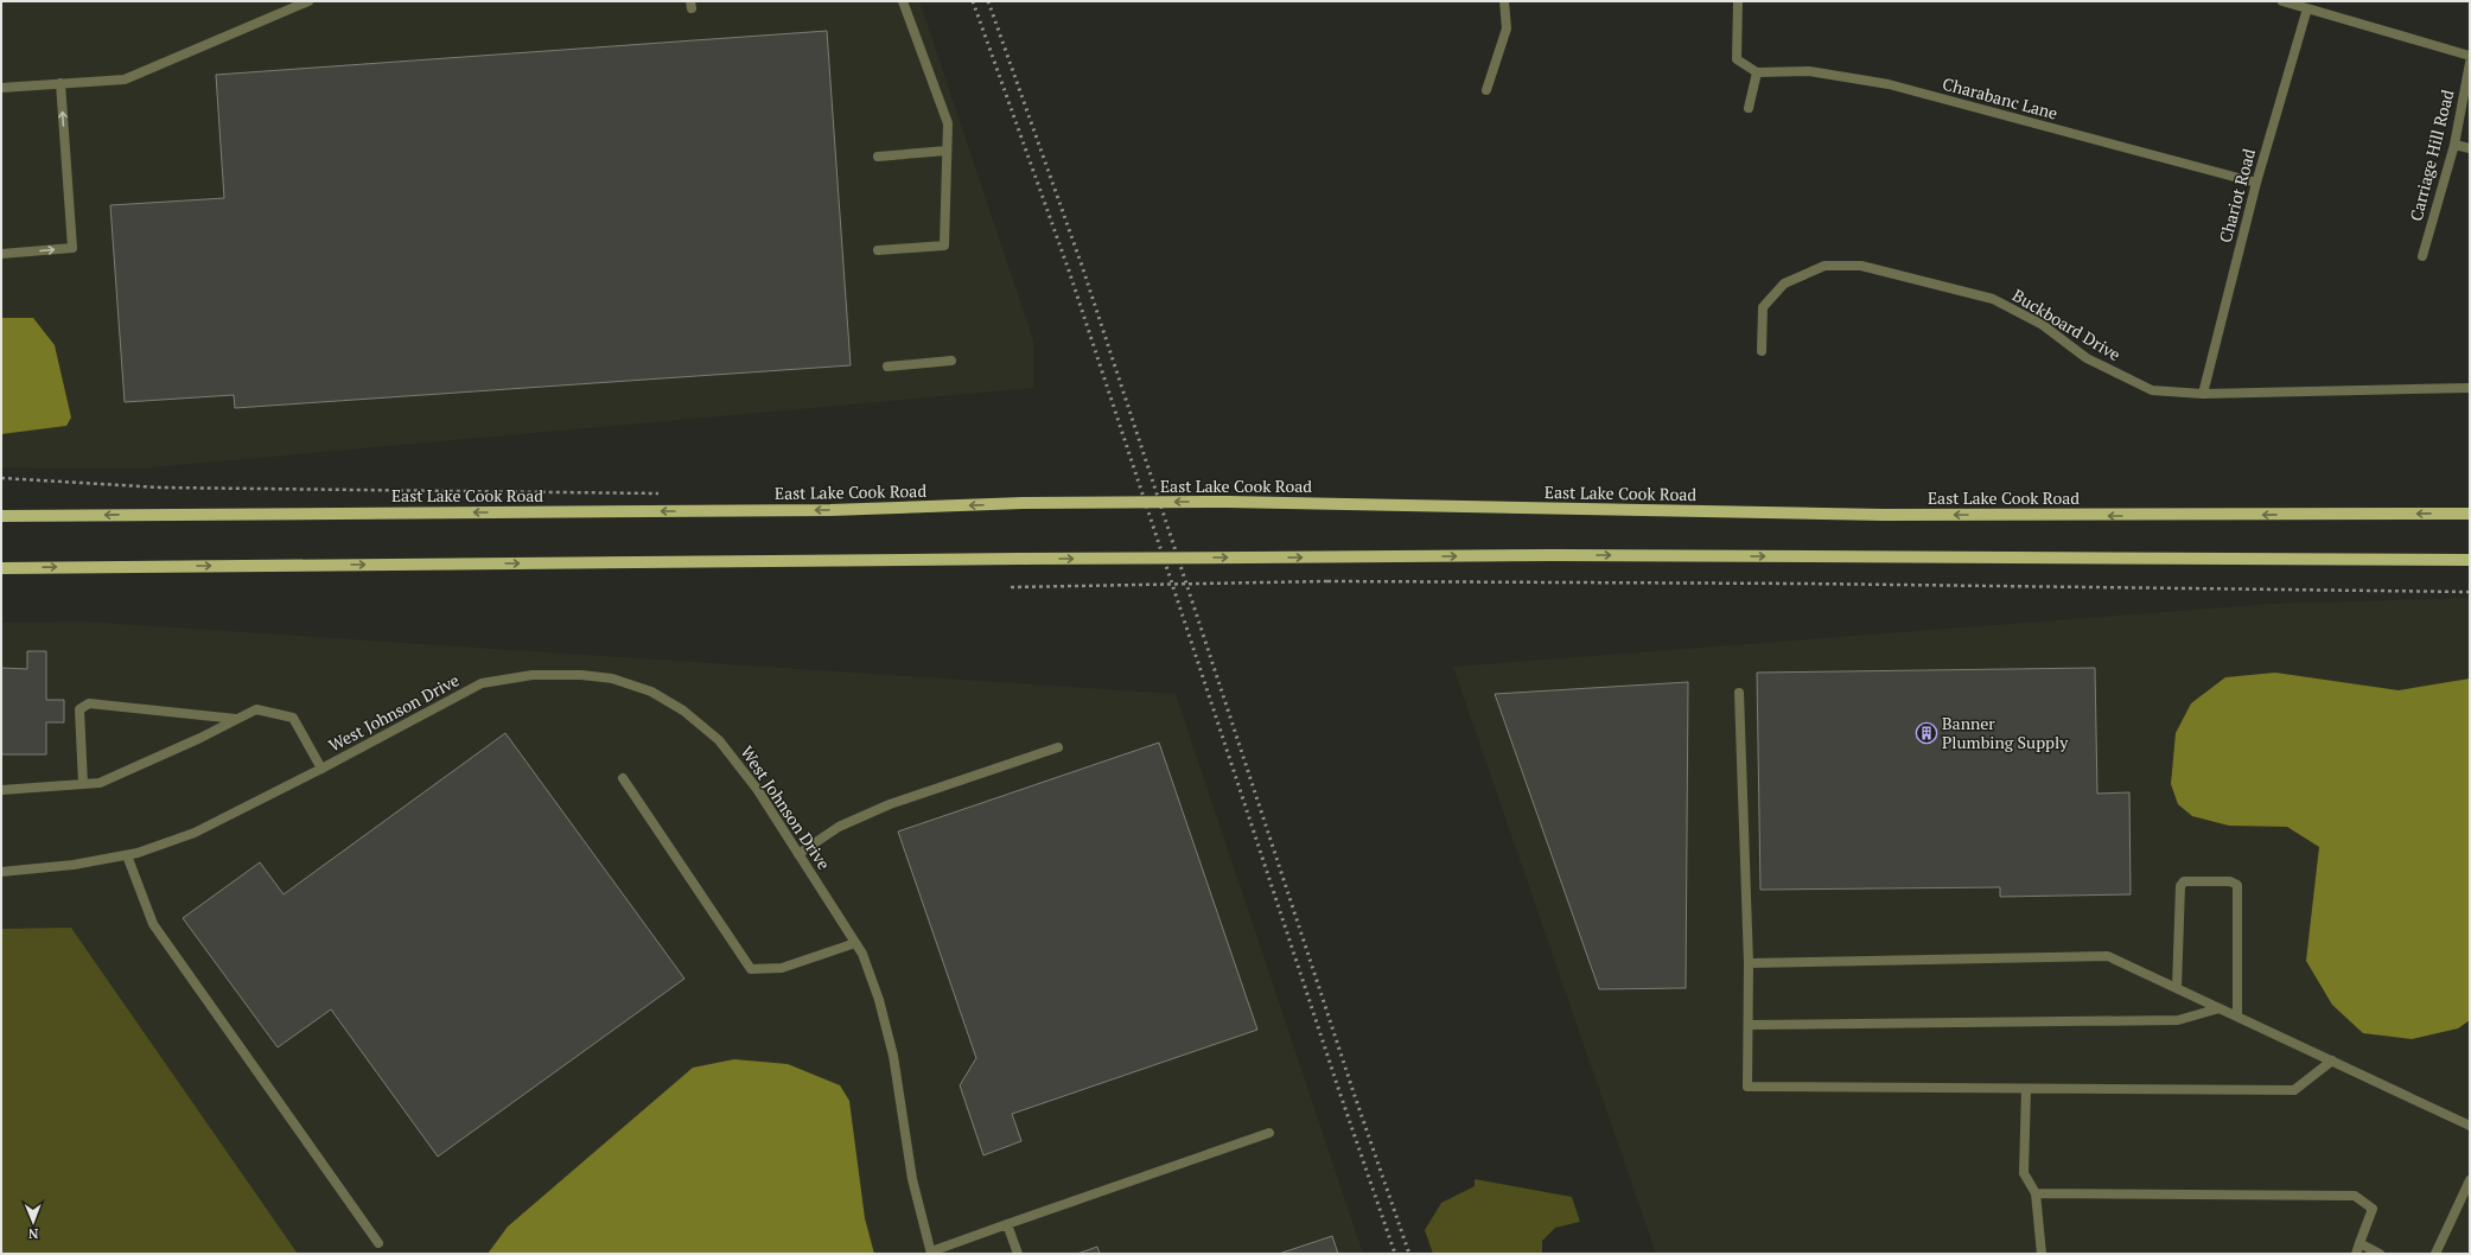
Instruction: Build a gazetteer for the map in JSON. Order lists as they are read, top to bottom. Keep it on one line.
{"streets":{"main road":["East Lake Cook Road"],"street":["Charabanc Lane","Carriage Hill Road","Chariot Road","Buckboard Drive","West Johnson Drive"]},"crossings":[["Charabanc Lane","Chariot Road"],["Chariot Road","Buckboard Drive"]],"places":{"building":["Banner Plumbing Supply"]},"north":"bottom"}
